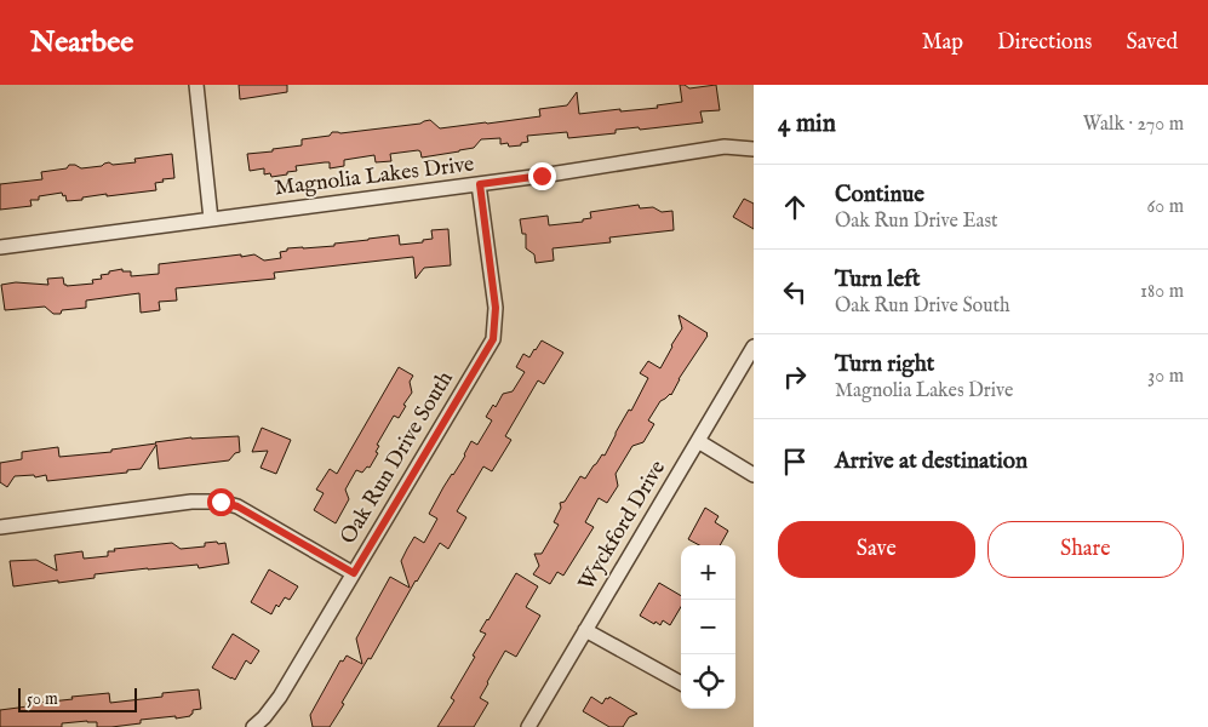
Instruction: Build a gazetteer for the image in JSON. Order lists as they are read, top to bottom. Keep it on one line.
{"streets":{"street":["Magnolia Lakes Drive","Oak Run Drive South","Wyckford Drive"]},"crossings":[["Magnolia Lakes Drive","Oak Run Drive South"]],"scale_bar":"50 m","page":{"header":"Nearbee","nav":["Map","Directions","Saved"],"heading":["4 min","Walk · 270 m"],"list":[["Continue","Oak Run Drive East","60 m"],["Turn left","Oak Run Drive South","180 m"],["Turn right","Magnolia Lakes Drive","30 m"],"Arrive at destination"],"buttons":["Save","Share"],"map_buttons":["+","−"],"scale":"50 m"}}
